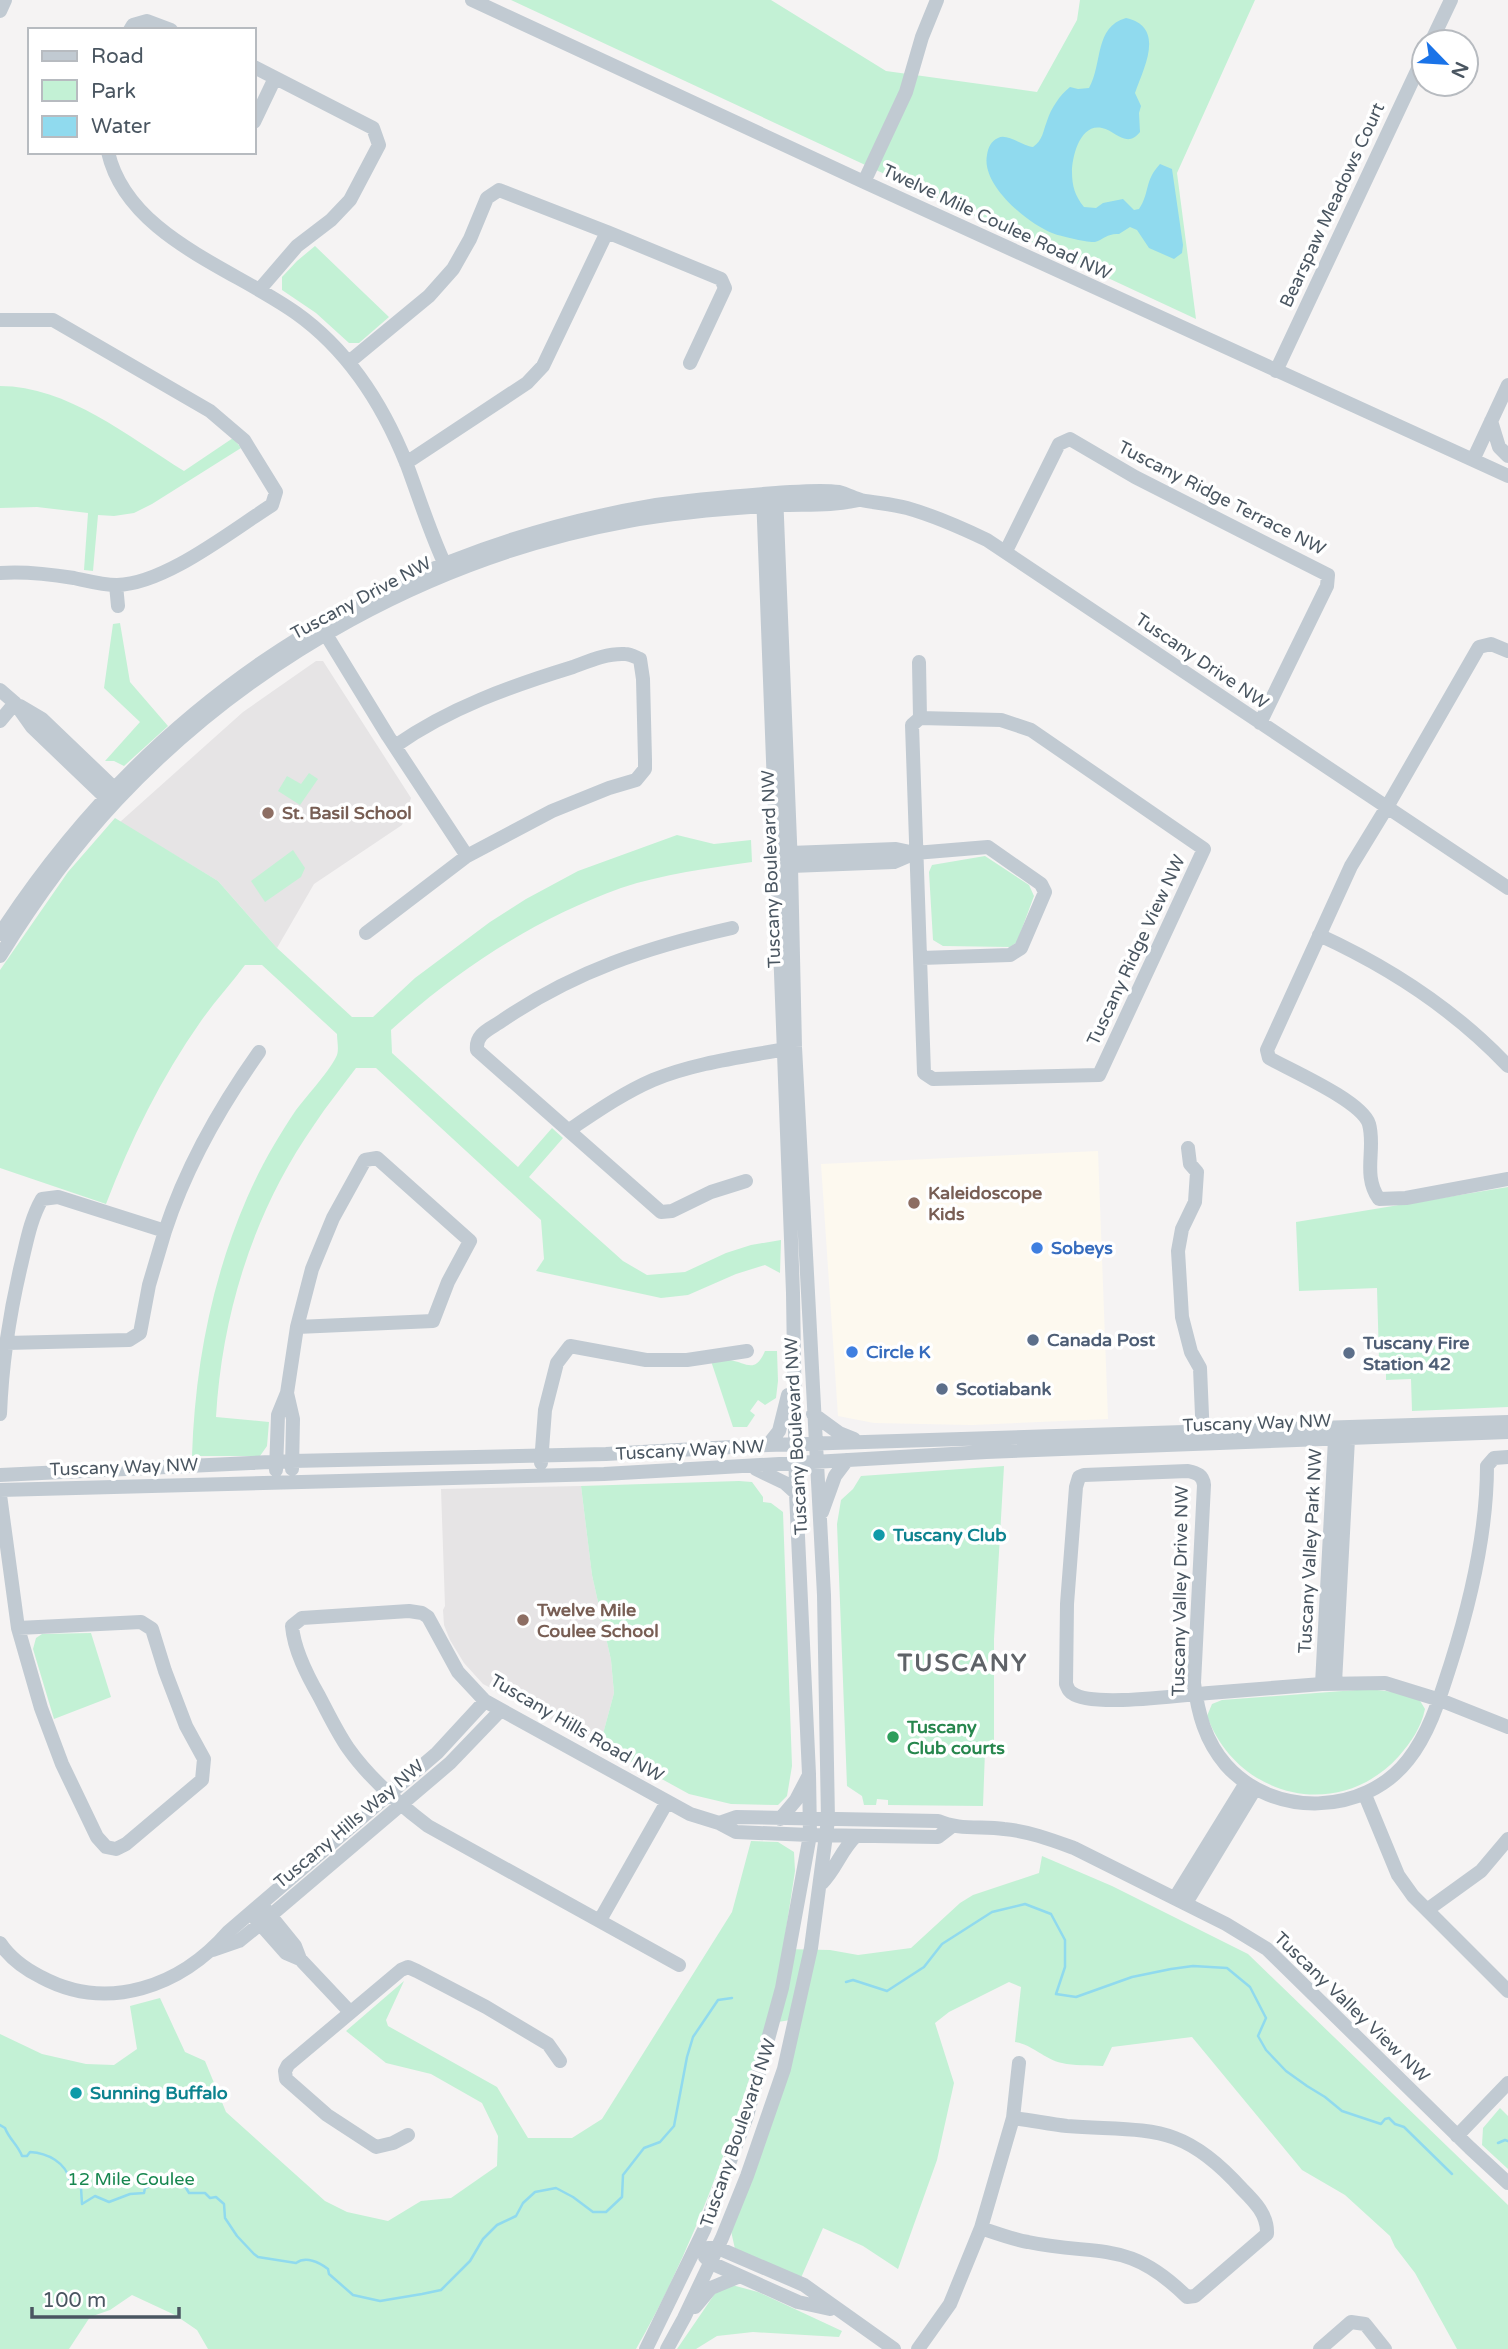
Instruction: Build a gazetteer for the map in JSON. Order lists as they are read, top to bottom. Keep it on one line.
{"streets":{"street":["Bearspaw Meadows Court","Twelve Mile Coulee Road NW","Tuscany Ridge Terrace NW","Tuscany Drive NW","Tuscany Boulevard NW","Tuscany Ridge View NW","Tuscany Way NW","Tuscany Valley Park NW","Tuscany Valley Drive NW","Tuscany Hills Road NW","Tuscany Hills Way NW","Tuscany Valley View NW"]},"crossings":[["Bearspaw Meadows Court","Twelve Mile Coulee Road NW"],["Tuscany Ridge Terrace NW","Tuscany Drive NW"],["Tuscany Drive NW","Tuscany Boulevard NW"],["Tuscany Boulevard NW","Tuscany Way NW"],["Tuscany Boulevard NW","Tuscany Hills Road NW"],["Tuscany Boulevard NW","Tuscany Valley View NW"],["Tuscany Way NW","Tuscany Valley Park NW"],["Tuscany Hills Road NW","Tuscany Hills Way NW"],["Tuscany Hills Road NW","Tuscany Valley View NW"]],"districts":["TUSCANY"],"parks":["12 Mile Coulee"],"places":["St. Basil School","Kaleidoscope Kids","Sobeys","Canada Post","Circle K","Tuscany Fire Station 42","Scotiabank","Tuscany Club","Twelve Mile Coulee School","Tuscany Club courts","Sunning Buffalo"],"legend":["Road","Park","Water"],"scale_bar":"100 m","north":"bottom right"}
